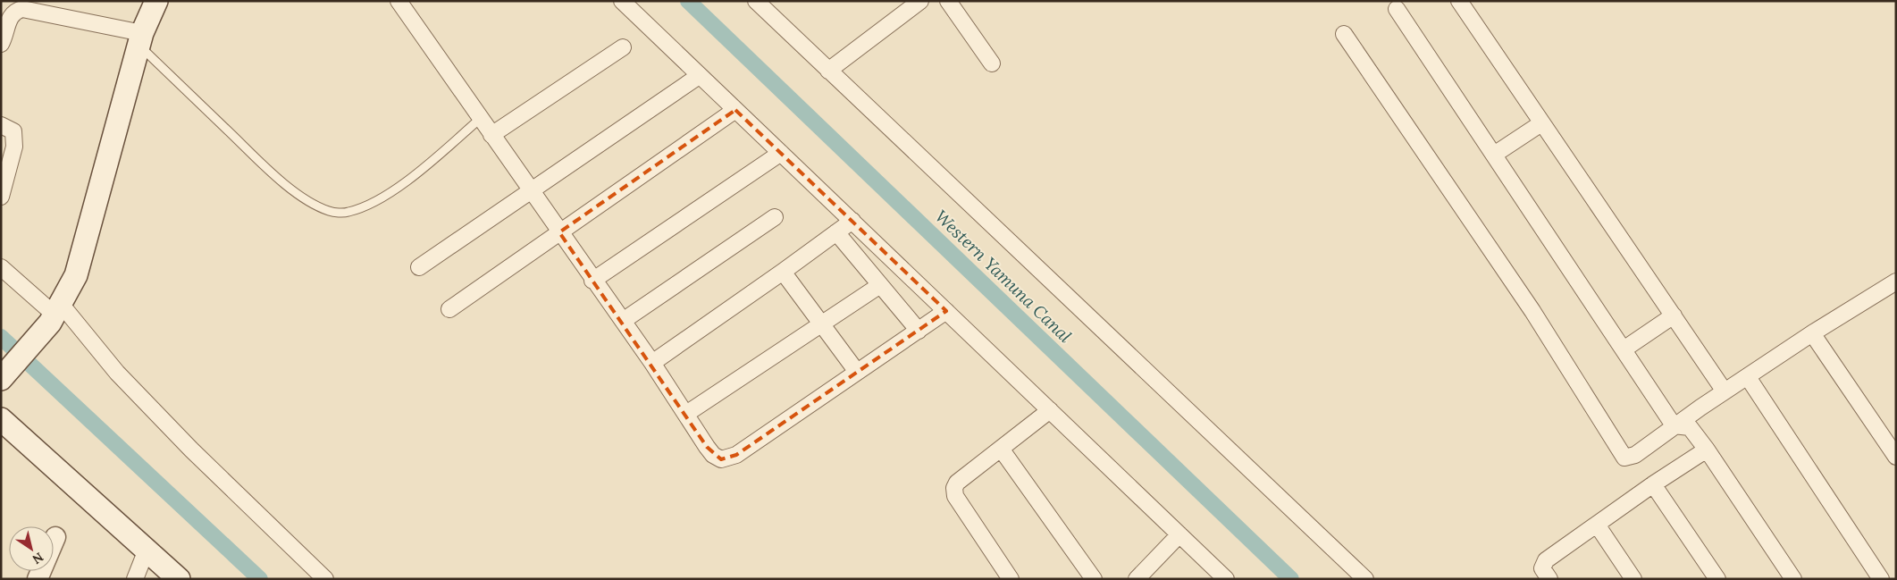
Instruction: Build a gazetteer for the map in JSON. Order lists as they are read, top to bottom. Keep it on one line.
{"water":["Western Yamuna Canal"],"north":"bottom right"}
